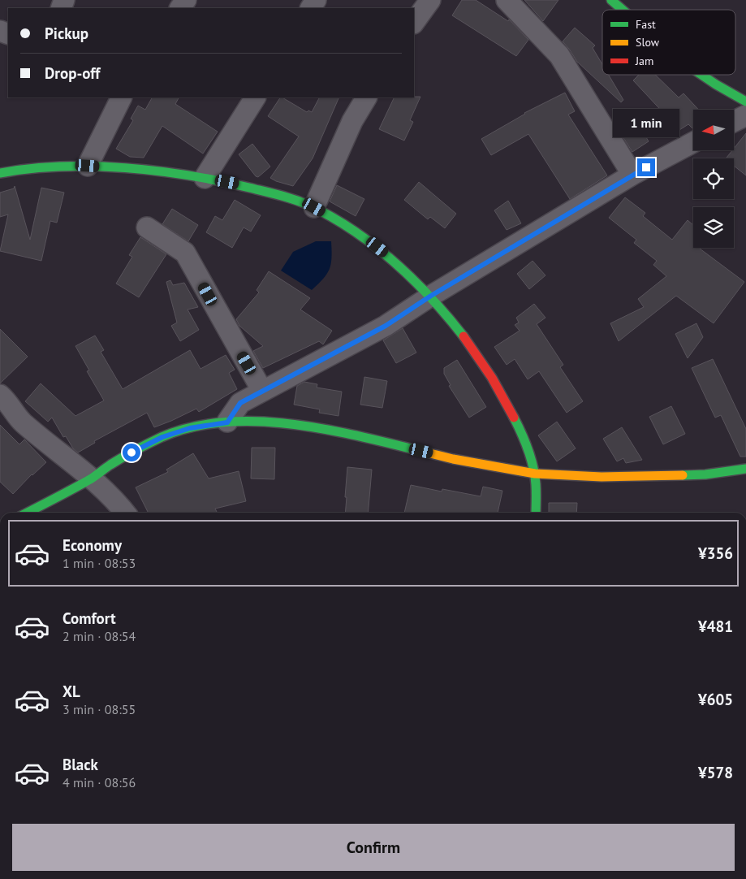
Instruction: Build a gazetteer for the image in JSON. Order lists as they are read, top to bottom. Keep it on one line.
{"legend":["Fast","Slow","Jam"],"north":"left","page":{"banner":["Pickup","Drop-off"],"bubble":"1 min","list":[{"name":"Economy","note":"1 min · 08:53","value":"¥356"},{"name":"Comfort","note":"2 min · 08:54","value":"¥481"},{"name":"XL","note":"3 min · 08:55","value":"¥605"},{"name":"Black","note":"4 min · 08:56","value":"¥578"}],"buttons":"Confirm"}}
